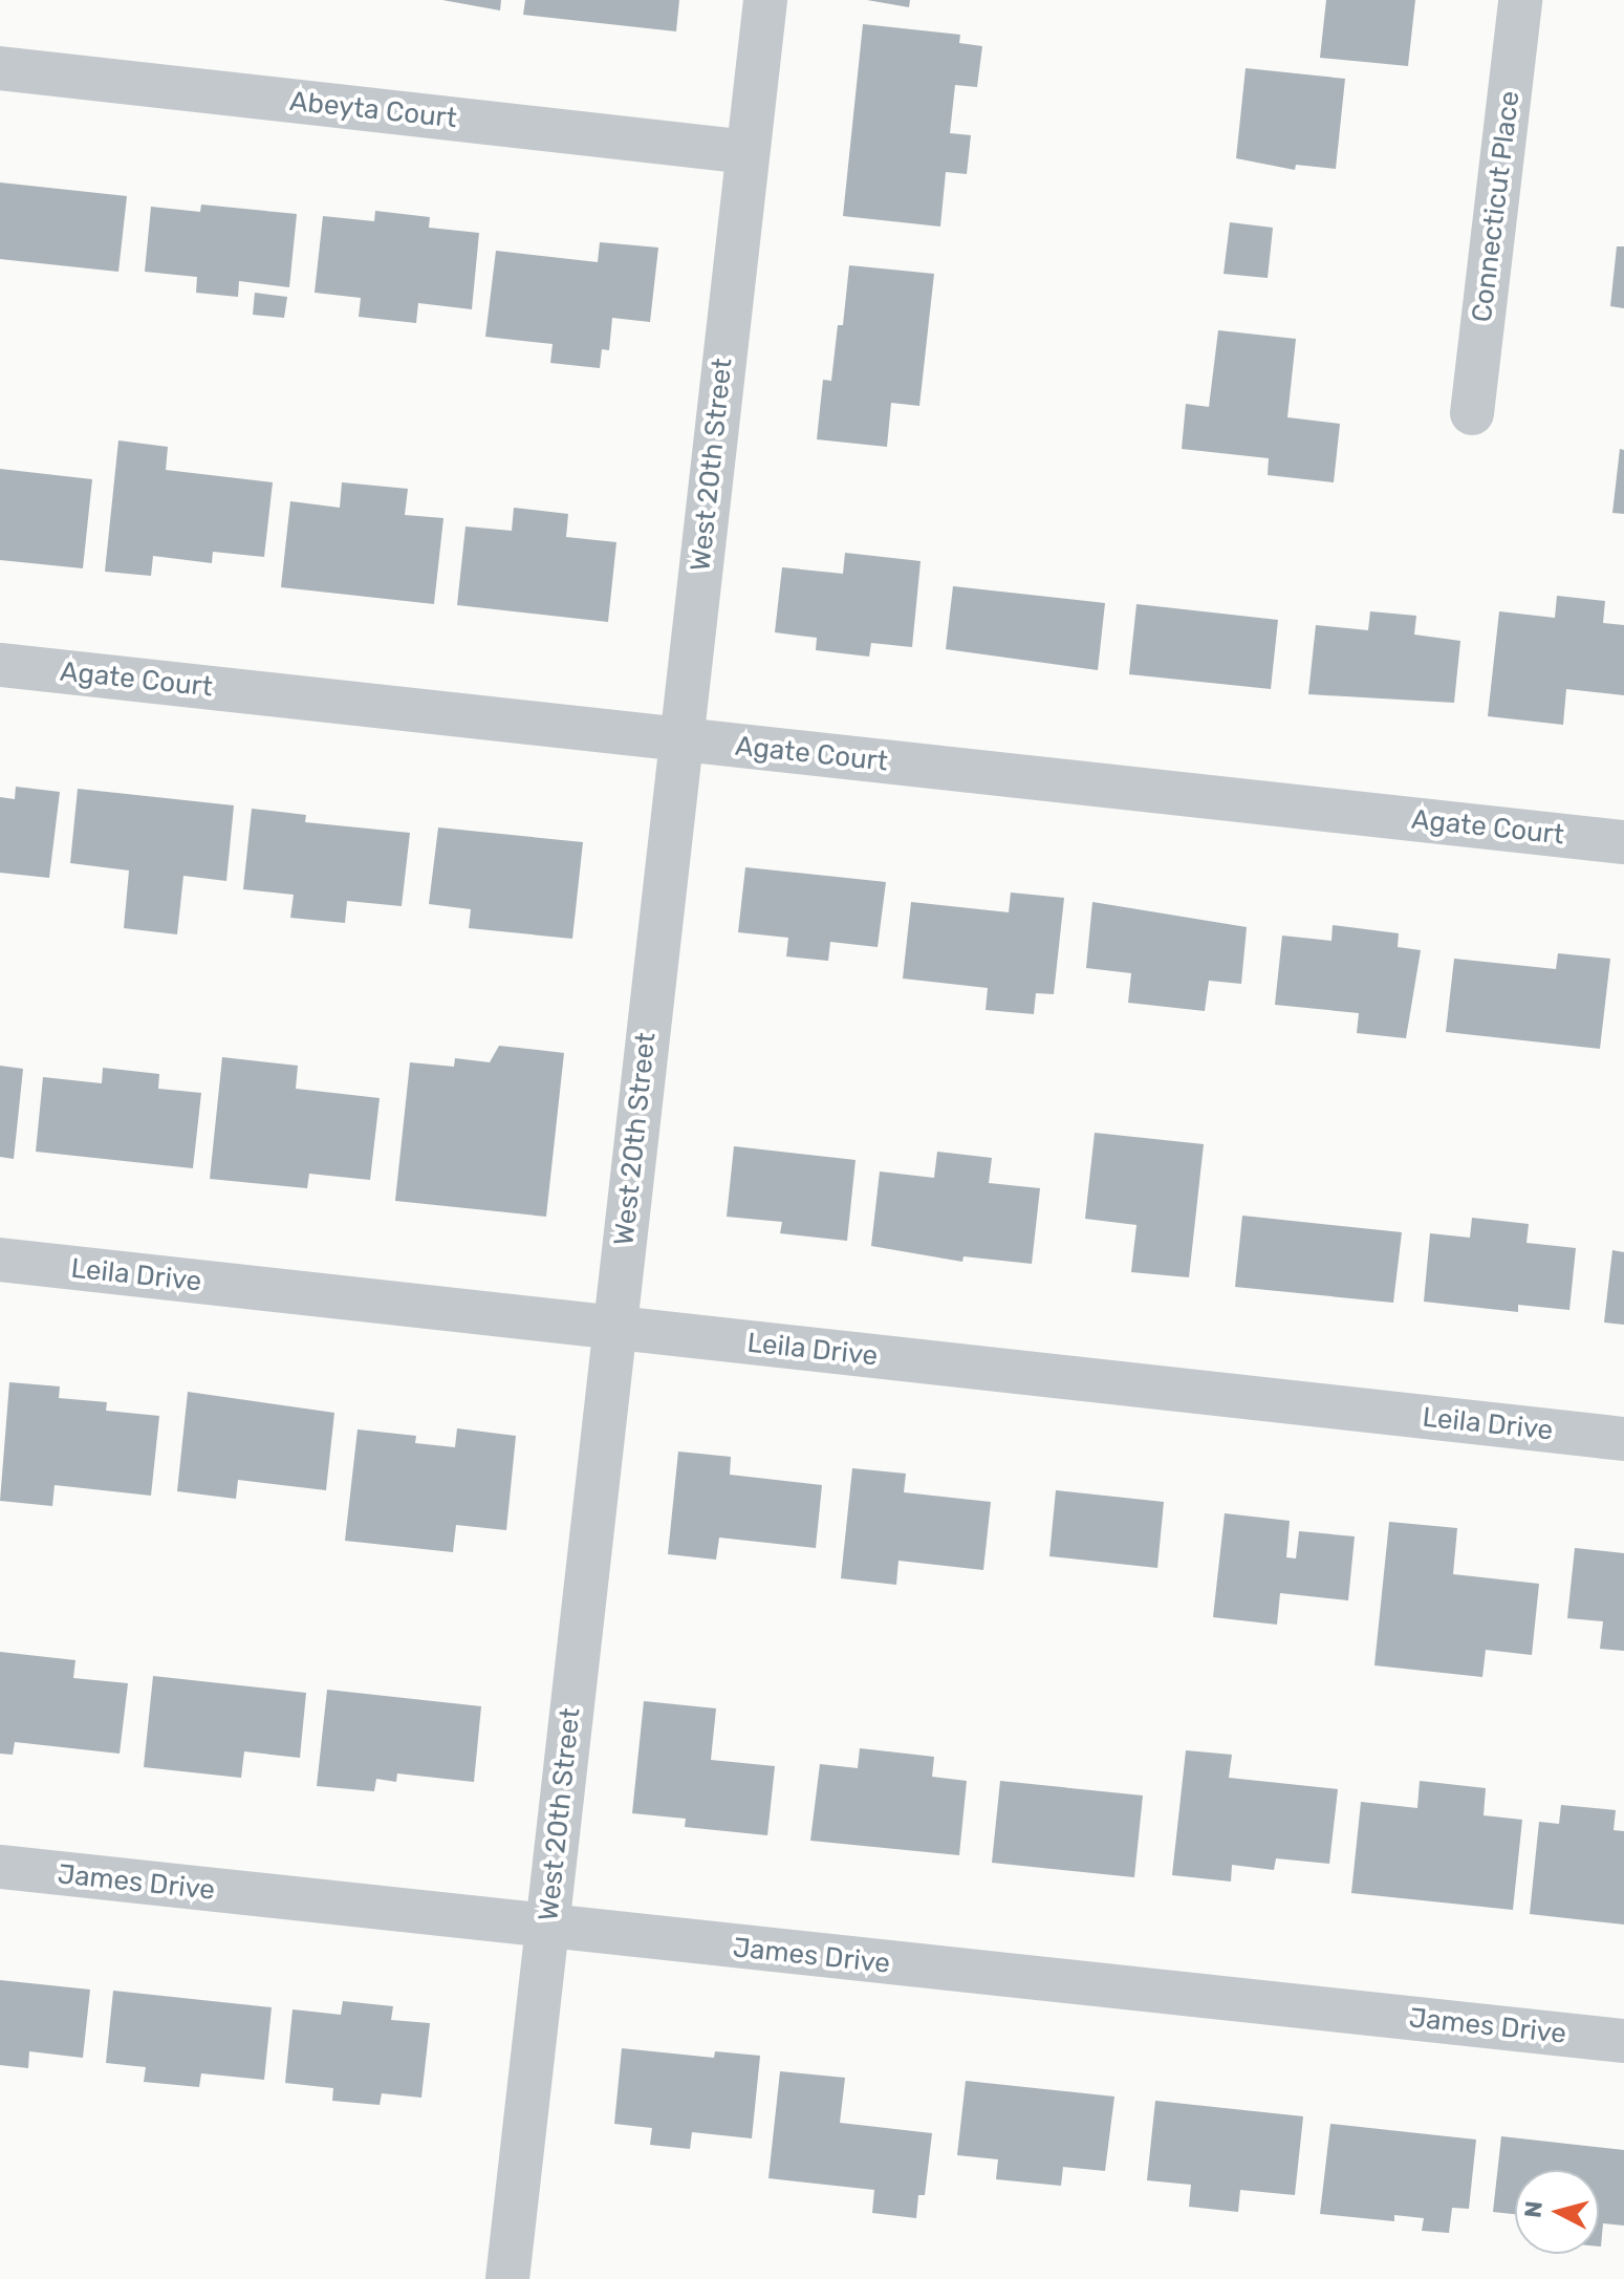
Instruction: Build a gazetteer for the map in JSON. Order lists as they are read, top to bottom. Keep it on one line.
{"streets":{"street":["Abeyta Court","Connecticut Place","West 20th Street","Agate Court","Leila Drive","James Drive"]},"crossings":[["Abeyta Court","West 20th Street"],["West 20th Street","Agate Court"],["West 20th Street","Leila Drive"],["West 20th Street","James Drive"]],"north":"left"}
